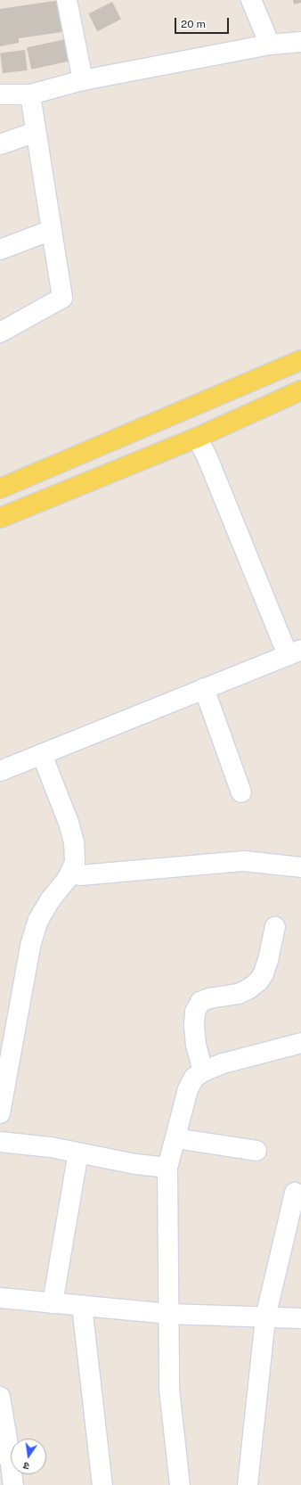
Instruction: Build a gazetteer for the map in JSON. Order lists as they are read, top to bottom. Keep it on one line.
{"scale_bar":"20 m","north":"bottom"}
